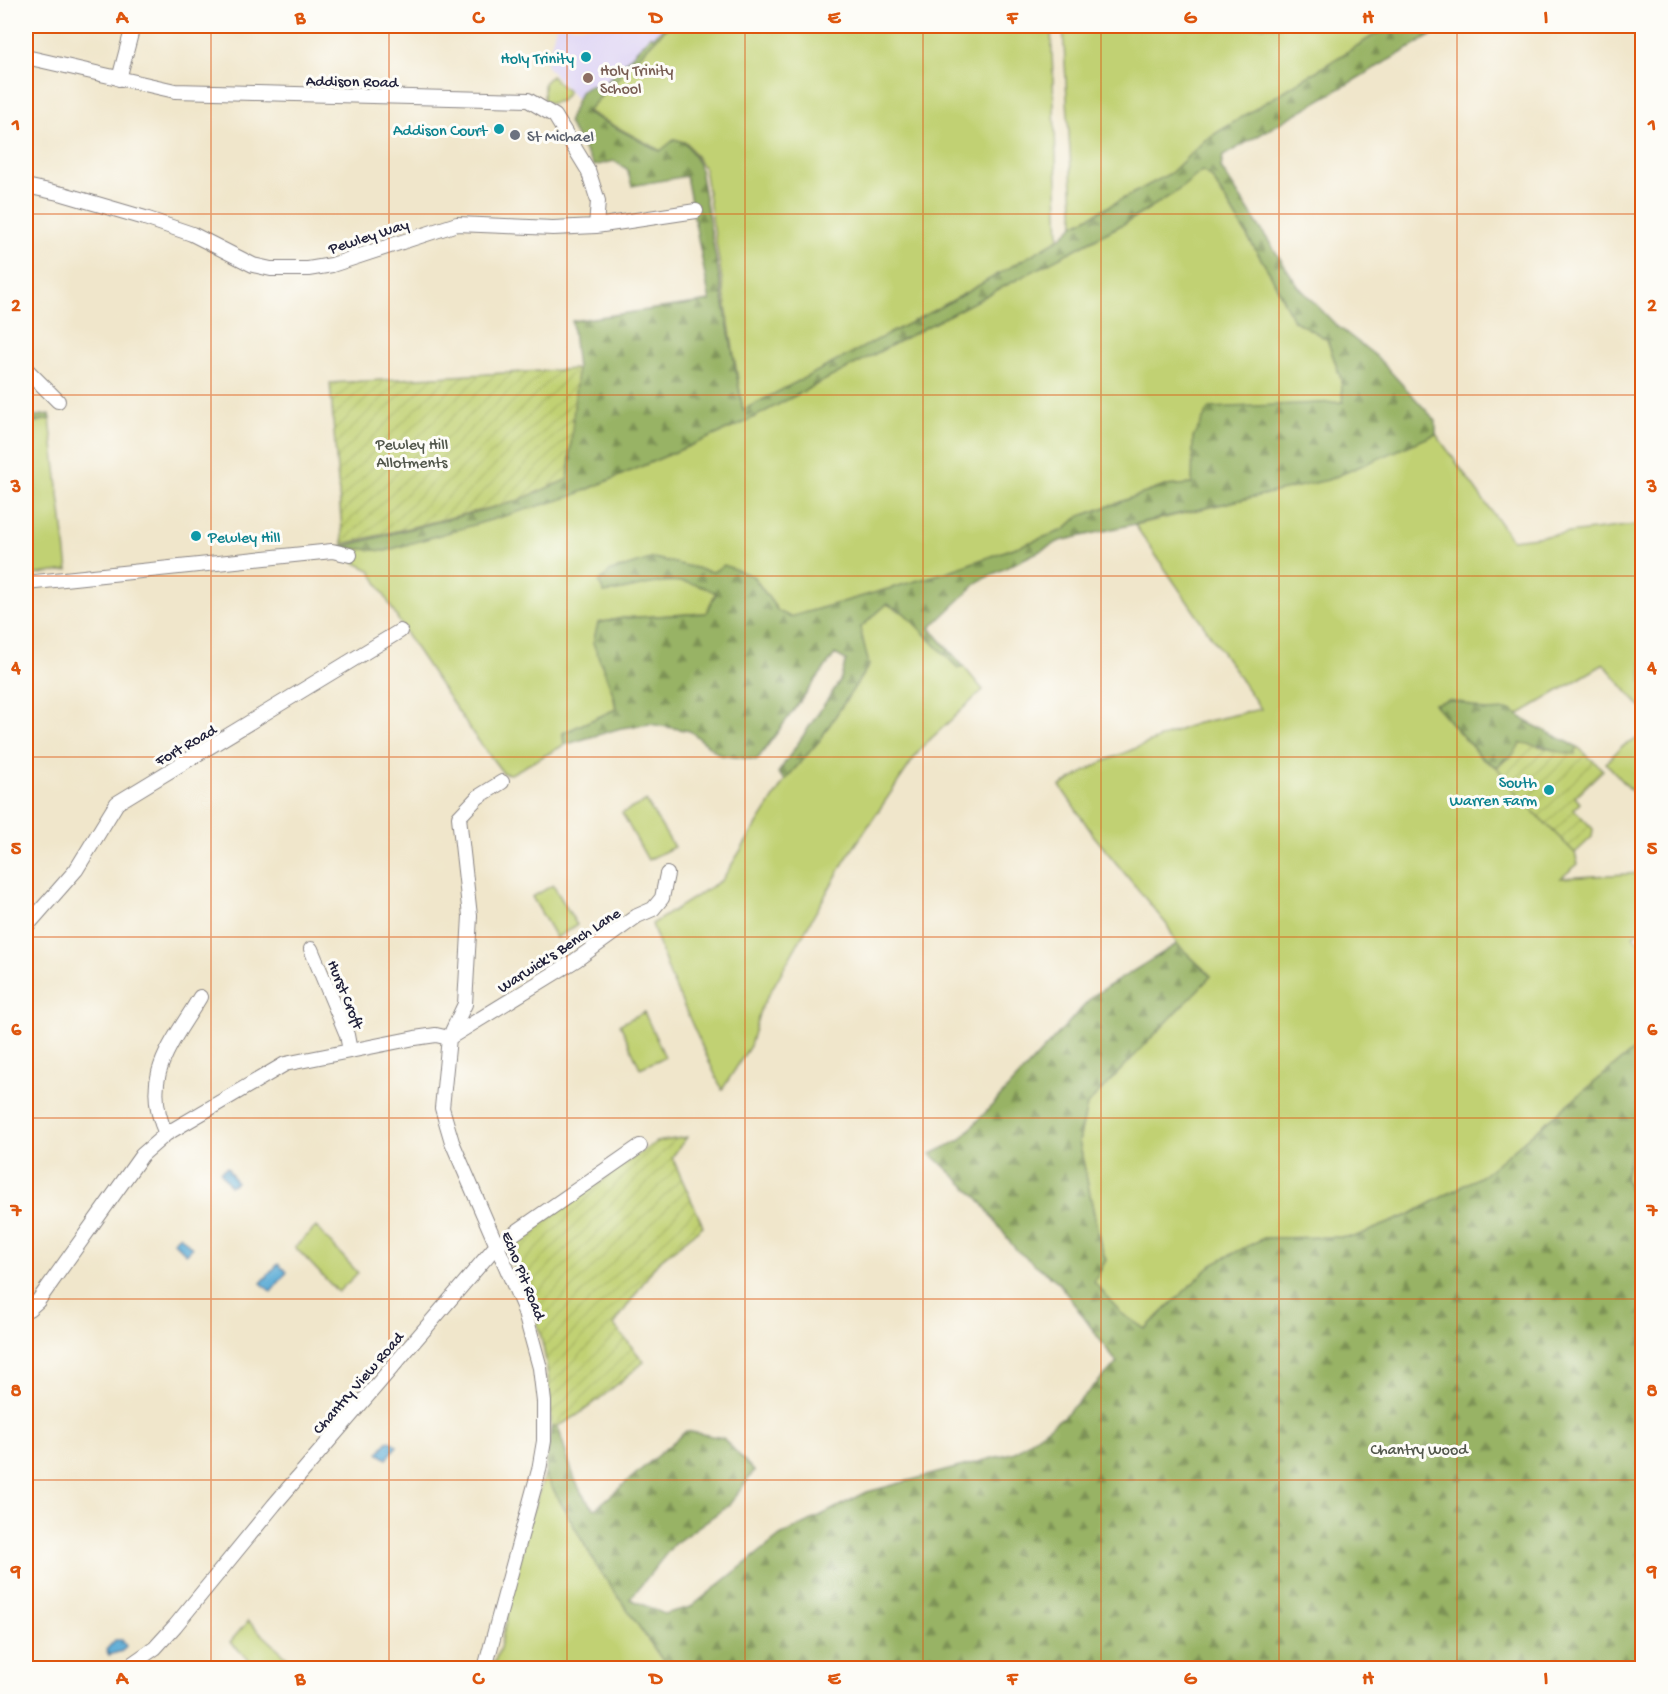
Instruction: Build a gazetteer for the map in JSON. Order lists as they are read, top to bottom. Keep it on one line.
{"streets":{"street":["Addison Road","Pewley Way","Fort Road","Warwick's Bench Lane","Hurst Croft","Echo Pit Road","Chantry View Road"]},"crossings":[["Addison Road","Pewley Way"],["Warwick's Bench Lane","Echo Pit Road"],["Echo Pit Road","Chantry View Road"]],"parks":["Pewley Hill Allotments","Chantry Wood"],"places":["Holy Trinity","Holy Trinity School","Addison Court","St Michael","Pewley Hill","South Warren Farm"],"grid":{"columns":["A","B","C","D","E","F","G","H","I"],"rows":["1","2","3","4","5","6","7","8","9"]}}
